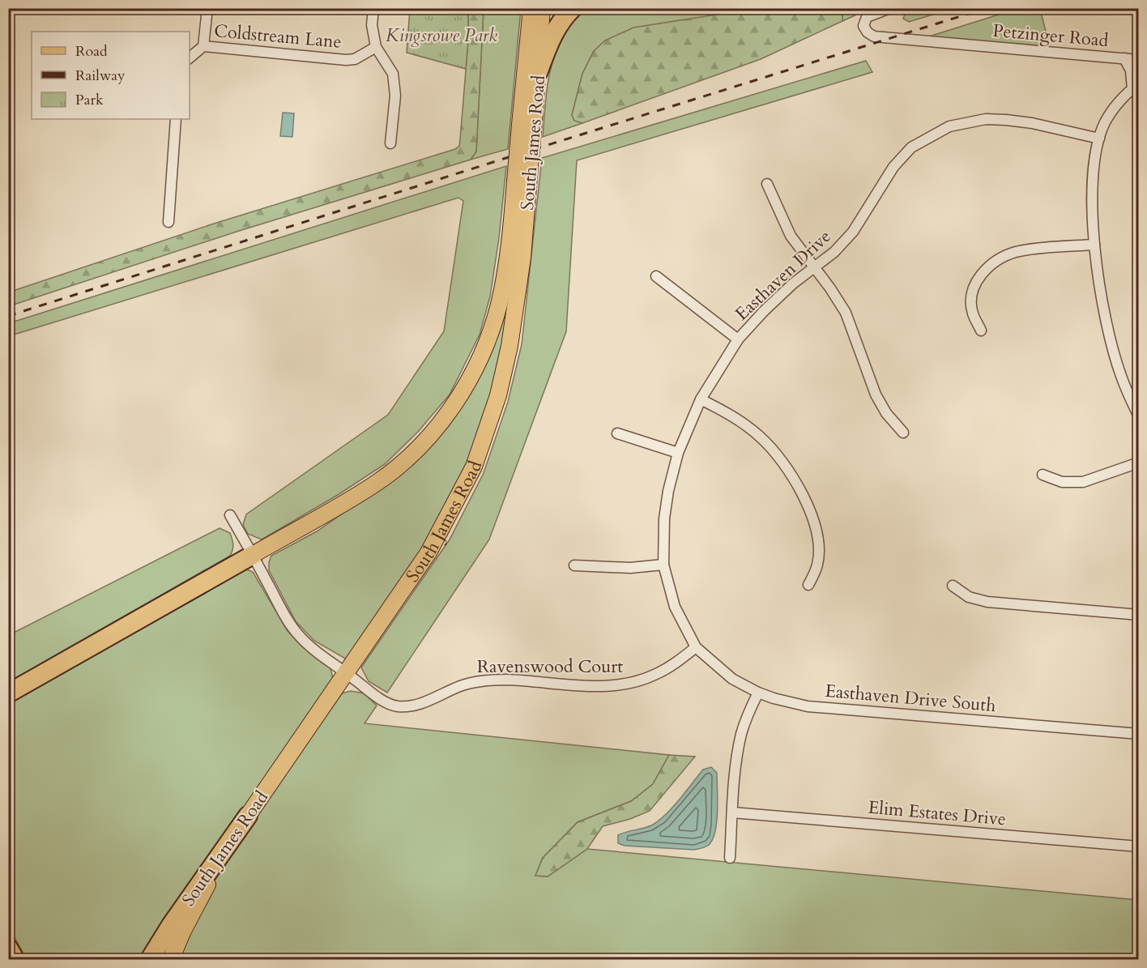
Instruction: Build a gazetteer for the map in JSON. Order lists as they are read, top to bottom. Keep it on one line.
{"streets":{"highway":["South James Road"],"street":["Petzinger Road","Coldstream Lane","Easthaven Drive","Ravenswood Court","Easthaven Drive South","Elim Estates Drive"]},"crossings":[["South James Road","Ravenswood Court"],["Easthaven Drive","Ravenswood Court"],["Easthaven Drive","Easthaven Drive South"],["Ravenswood Court","Easthaven Drive South"]],"parks":["Kingsrowe Park"],"legend":["Road","Railway","Park"]}
